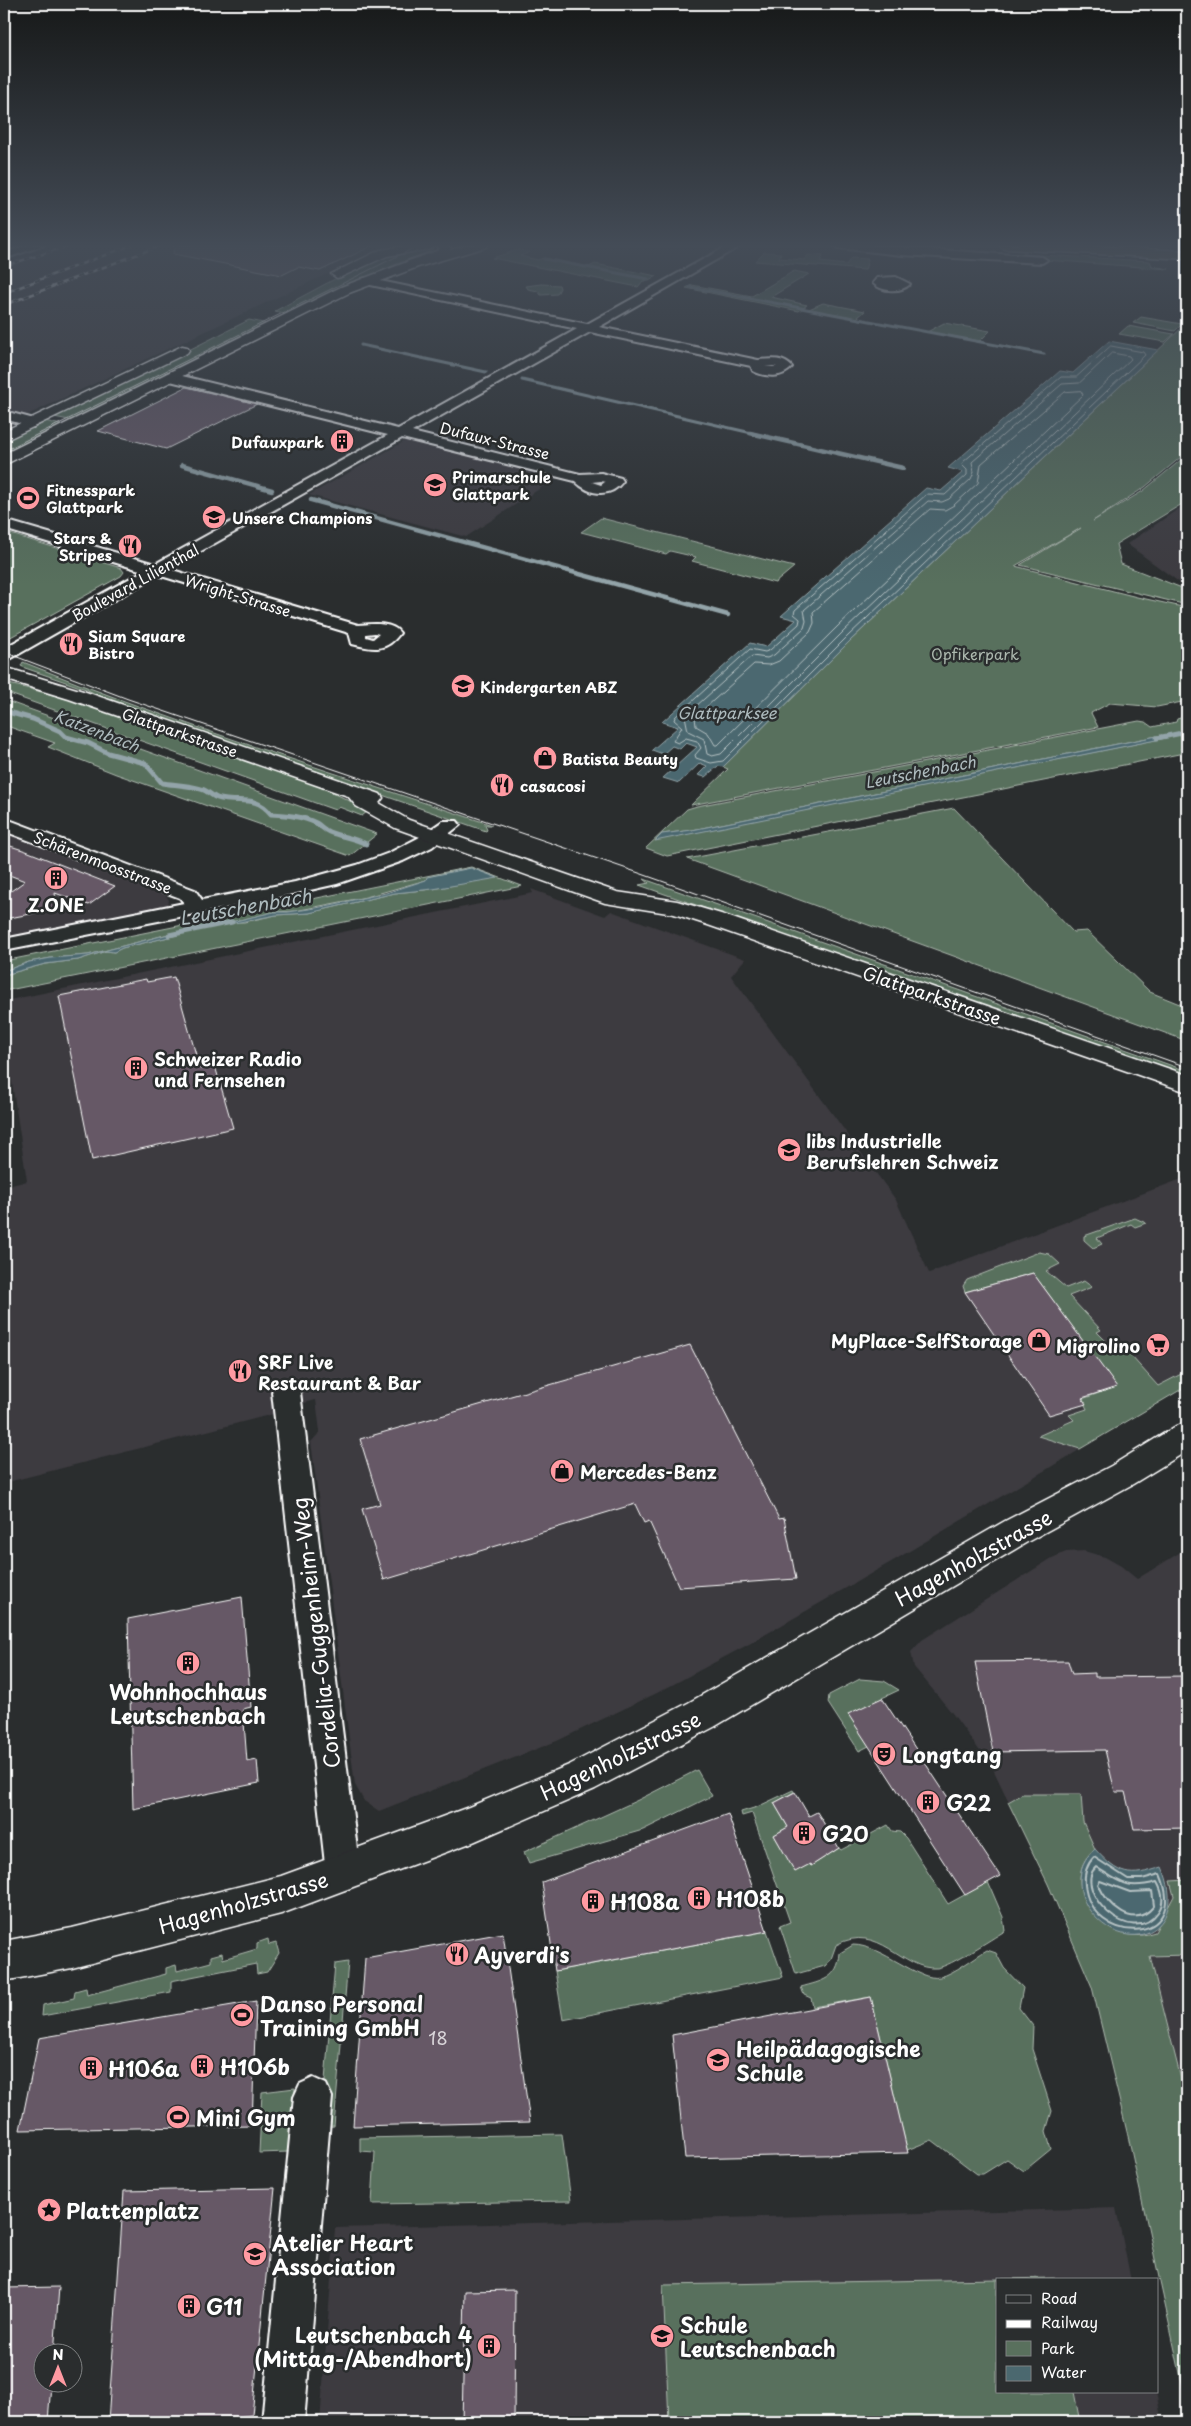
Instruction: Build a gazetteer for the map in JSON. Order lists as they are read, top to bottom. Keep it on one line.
{"streets":{"street":["Dufaux-Strasse","Boulevard Lilienthal","Wright-Strasse","Glattparkstrasse","Schärenmoosstrasse","Hagenholzstrasse","Cordelia-Guggenheim-Weg"]},"crossings":[["Dufaux-Strasse","Boulevard Lilienthal"],["Boulevard Lilienthal","Wright-Strasse"],["Hagenholzstrasse","Cordelia-Guggenheim-Weg"]],"water":["Glattparksee","Katzenbach","Leutschenbach"],"parks":["Opfikerpark"],"places":{"building":["Dufauxpark","Z.ONE","Schweizer Radio und Fernsehen","Wohnhochhaus Leutschenbach","G22","G20","H108b","H108a","H106b","H106a","G11","Leutschenbach 4 (Mittag-/Abendhort)"],"school or university":["Primarschule Glattpark","Unsere Champions","Kindergarten ABZ","libs Industrielle Berufslehren Schweiz","Heilpädagogische Schule","Atelier Heart Association","Schule Leutschenbach"],"sports":["Fitnesspark Glattpark","Danso Personal Training GmbH","Mini Gym"],"restaurant":["Stars & Stripes","Siam Square Bistro","casacosi","SRF Live Restaurant & Bar","Ayverdi's"],"shop":["Batista Beauty","MyPlace-SelfStorage","Mercedes-Benz"],"supermarket":["Migrolino"],"theatre":["Longtang"],"place":["Plattenplatz"]},"house_numbers":["18"],"legend":["Road","Railway","Park","Water"],"north":"top"}
